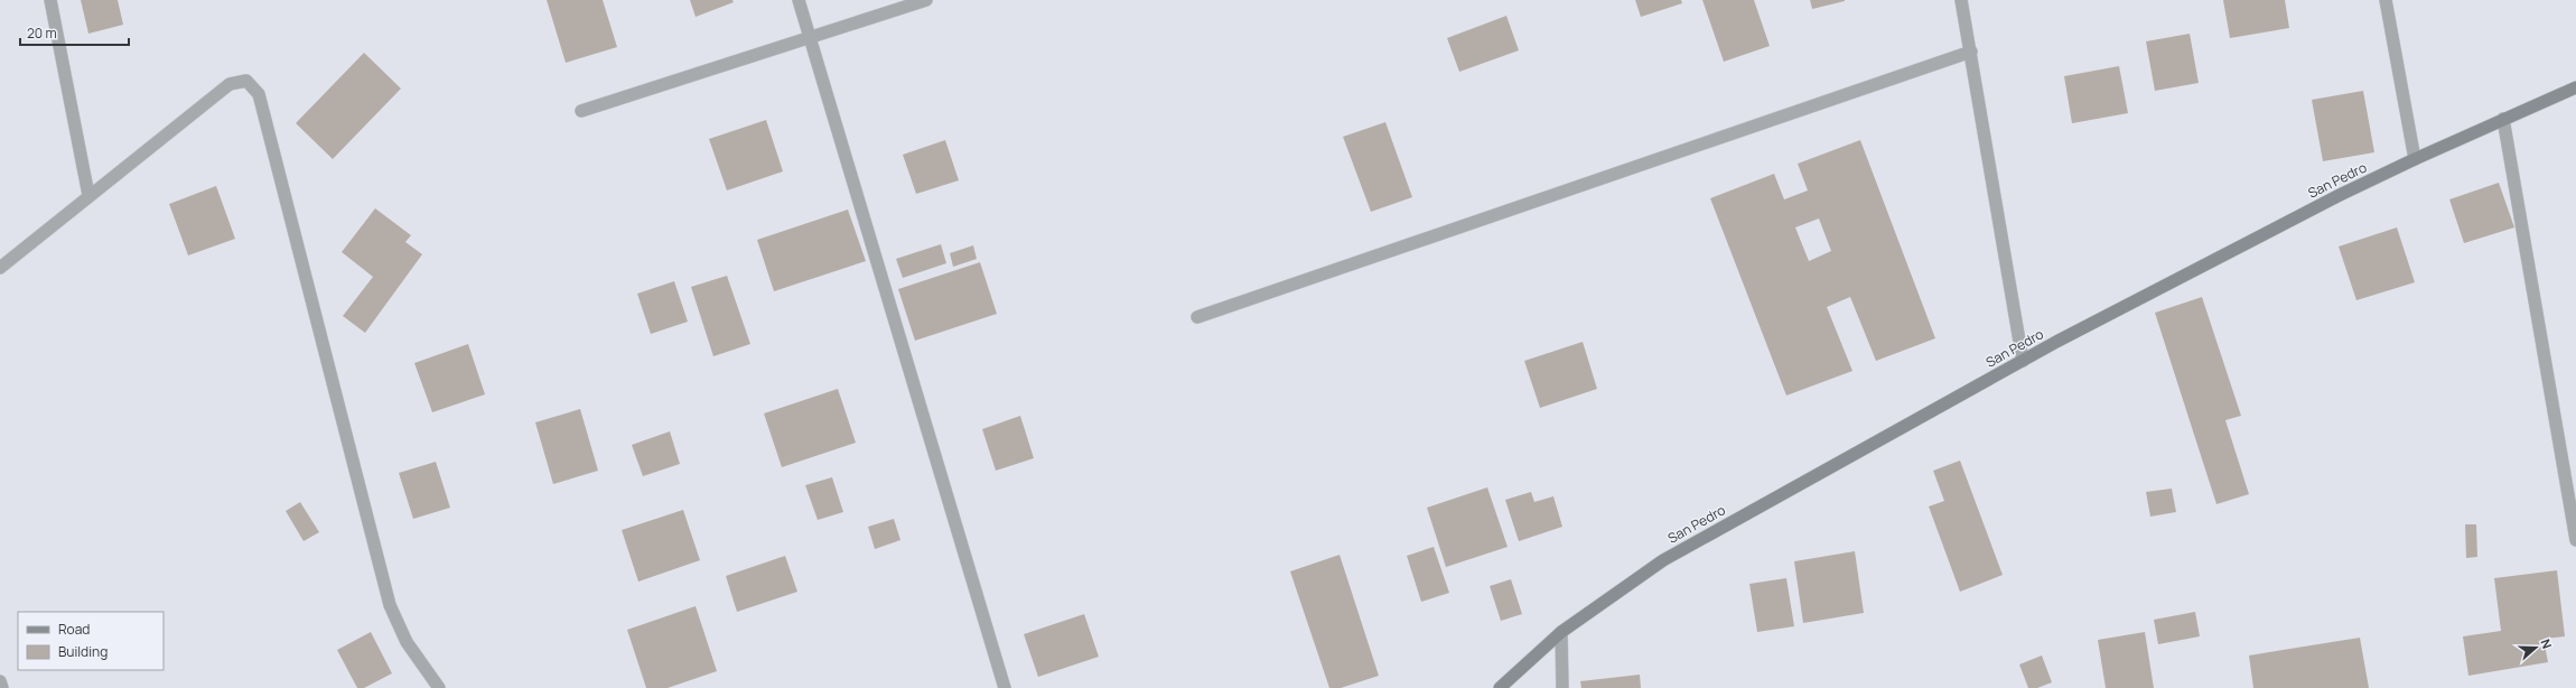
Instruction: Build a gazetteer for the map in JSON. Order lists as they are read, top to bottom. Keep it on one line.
{"streets":{"main road":["San Pedro"]},"legend":["Road","Building"],"scale_bar":"20 m","north":"right"}
